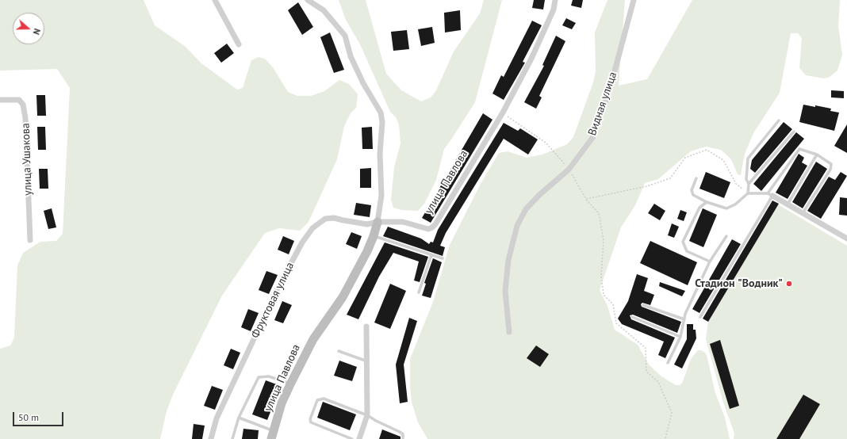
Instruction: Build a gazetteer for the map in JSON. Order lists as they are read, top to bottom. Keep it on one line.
{"streets":{"street":["Видная улица","улица Ушакова","улица Павлова","Фруктовая улица"]},"crossings":[["улица Павлова","Фруктовая улица"]],"places":["Стадион \"Водник\""],"scale_bar":"50 m","north":"right"}
